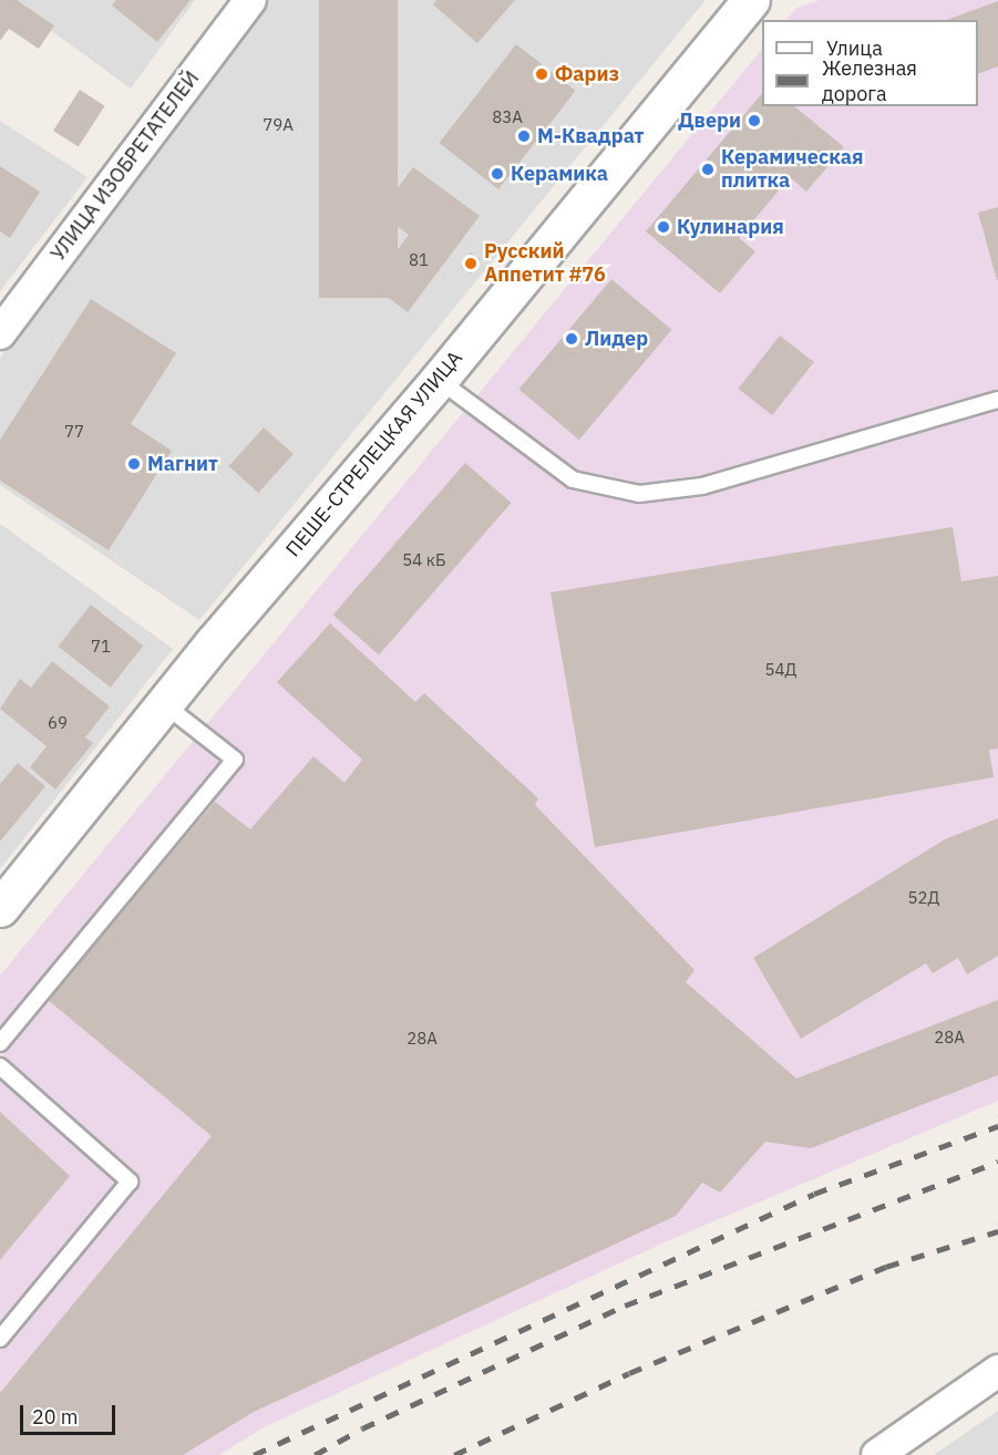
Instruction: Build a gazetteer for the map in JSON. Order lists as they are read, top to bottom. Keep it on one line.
{"streets":{"street":["УЛИЦА ИЗОБРЕТАТЕЛЕЙ","ПЕШЕ-СТРЕЛЕЦКАЯ УЛИЦА"]},"places":["Фариз","Двери","М-Квадрат","Керамическая плитка","Керамика","Кулинария","Русский Аппетит #76","Лидер","Магнит"],"house_numbers":["83А","79А","81","77","54 кБ","71","54Д","69","52Д","28А","28А"],"legend":["Улица","Железная дорога"],"scale_bar":"20 m"}
